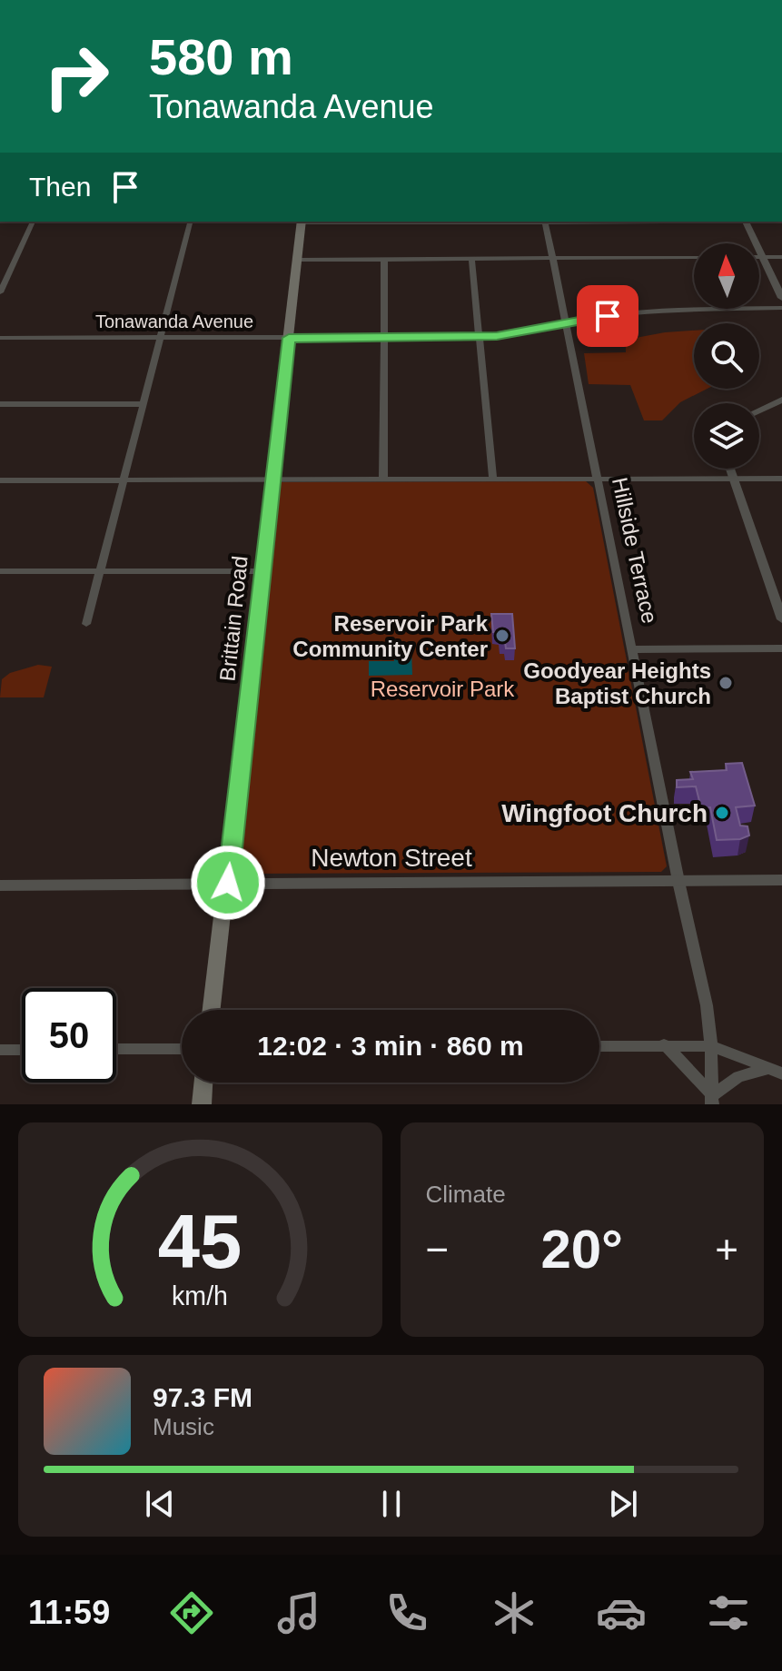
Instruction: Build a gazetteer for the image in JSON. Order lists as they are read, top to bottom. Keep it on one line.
{"streets":{"main road":["Brittain Road"],"street":["Tonawanda Avenue","Hillside Terrace","Newton Street"]},"crossings":[["Tonawanda Avenue","Hillside Terrace"],["Tonawanda Avenue","Brittain Road"],["Hillside Terrace","Newton Street"],["Brittain Road","Newton Street"]],"parks":["Reservoir Park"],"places":["Reservoir Park Community Center","Goodyear Heights Baptist Church","Wingfoot Church"],"north":"top","page":{"turn":["580 m","Tonawanda Avenue"],"then":"Then","limit":"50","trip":"12:02 · 3 min · 860 m","tile":"Climate","heat":["−","20°","+"],"song":["97.3 FM","Music"],"tabs":"11:59","gauge":["45","km/h"]}}
